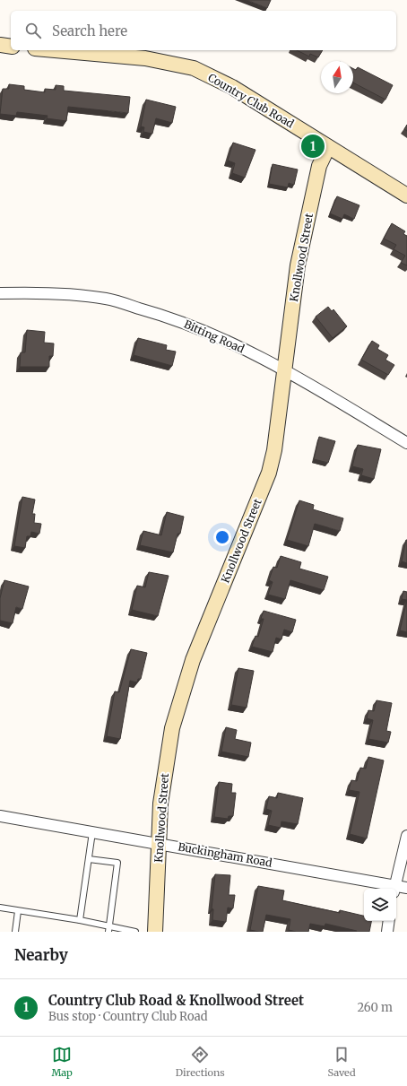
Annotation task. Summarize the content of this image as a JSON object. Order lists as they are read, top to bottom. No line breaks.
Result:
{"streets":{"main road":["Country Club Road","Knollwood Street"],"street":["Bitting Road","Buckingham Road"]},"crossings":[["Country Club Road","Knollwood Street"],["Knollwood Street","Bitting Road"],["Knollwood Street","Buckingham Road"]],"north":"top","page":{"search":"Search here","pins":"1","heading":"Nearby","list":[{"mark":"1","name":"Country Club Road & Knollwood Street","note":"Bus stop · Country Club Road","value":"260 m"}],"nav":["Map","Directions","Saved"]}}
